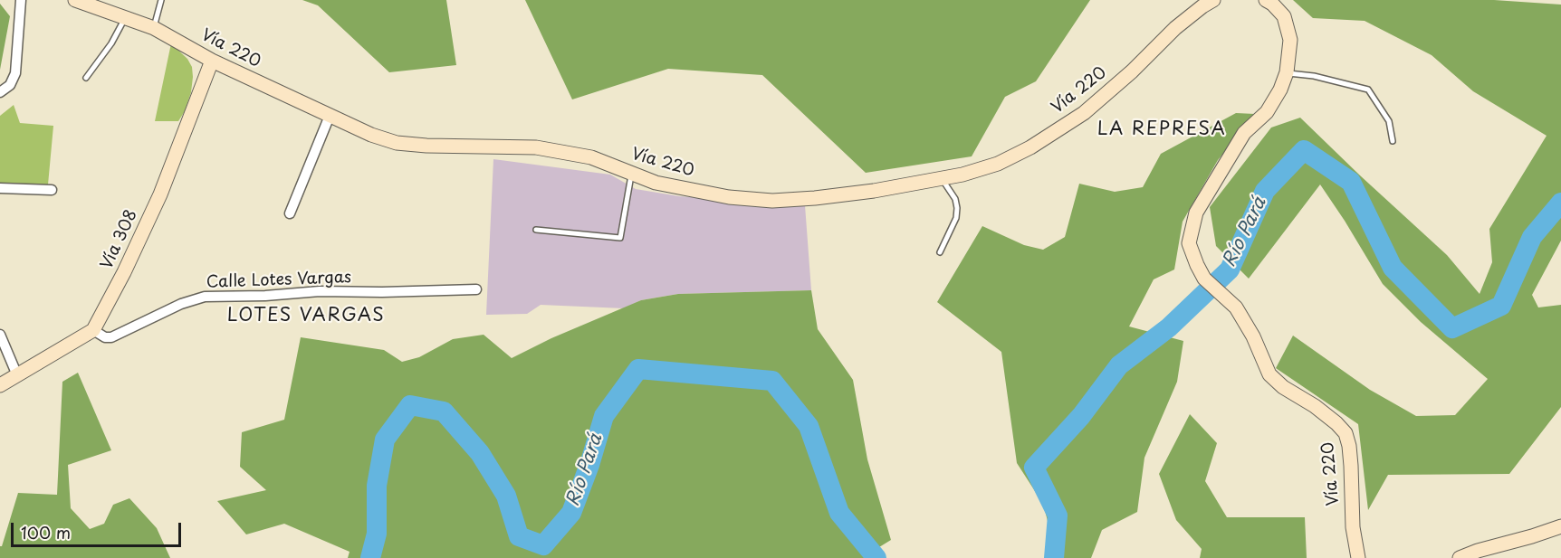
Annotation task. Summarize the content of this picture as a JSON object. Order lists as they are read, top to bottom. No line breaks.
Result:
{"streets":{"main road":["Vía 220","Vía 308"],"street":["Calle Lotes Vargas"]},"crossings":[["Vía 220","Vía 308"],["Vía 308","Calle Lotes Vargas"]],"districts":["LA REPRESA","LOTES VARGAS"],"water":["Río Pará"],"scale_bar":"100 m"}
